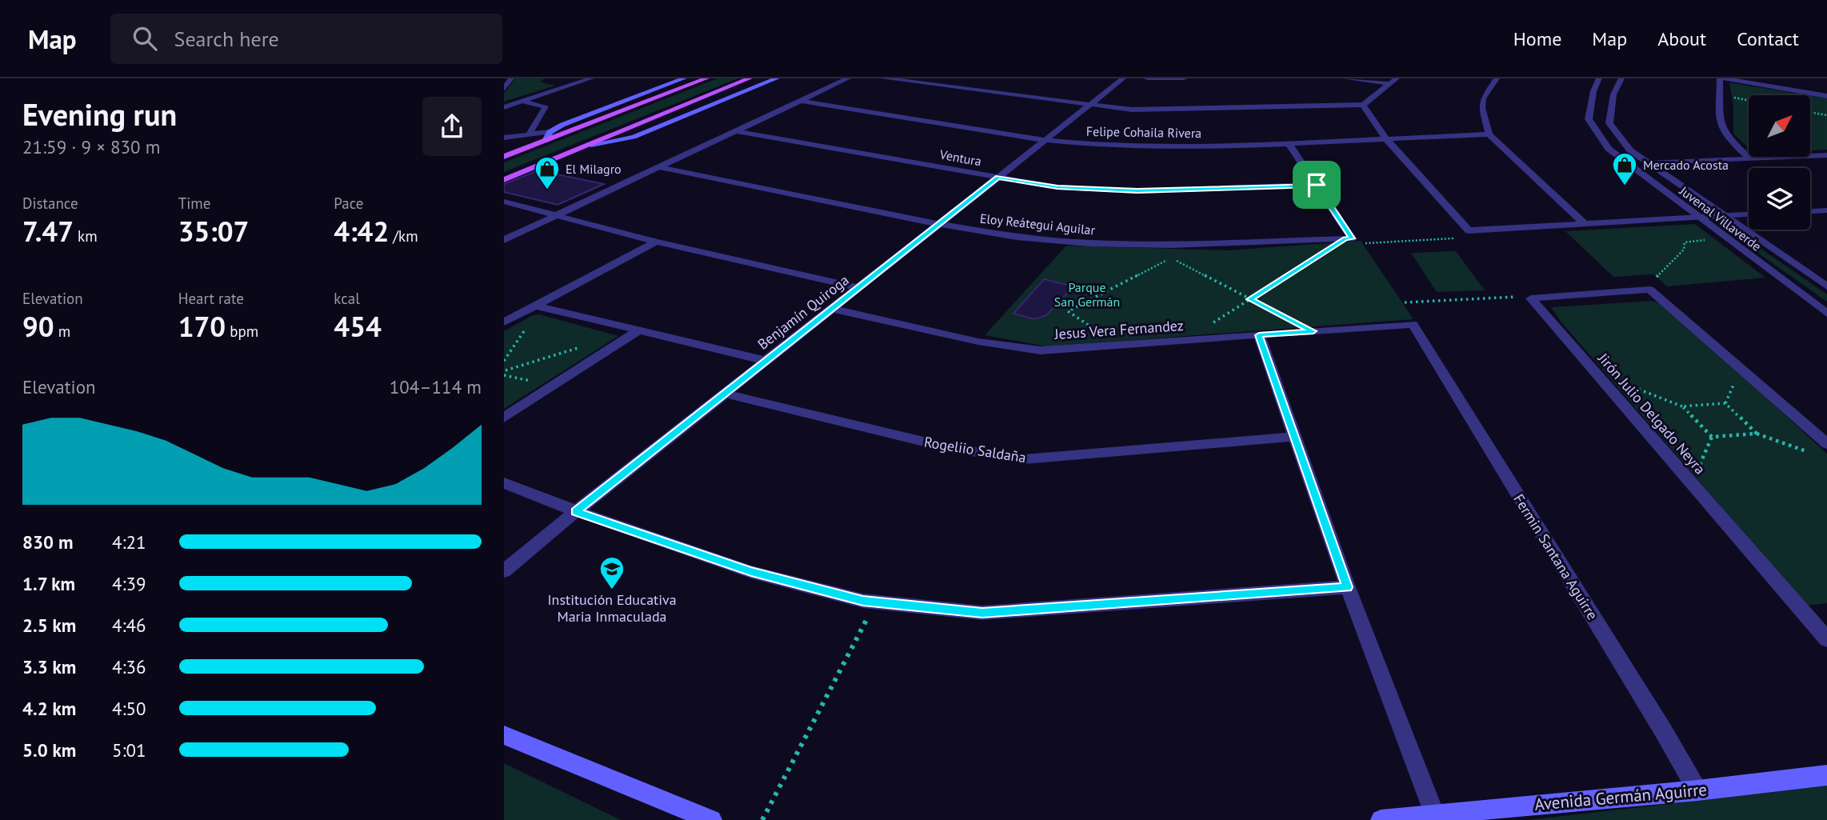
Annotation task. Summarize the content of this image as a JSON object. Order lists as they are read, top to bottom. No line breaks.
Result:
{"streets":{"main road":["Avenida Germán Aguirre"],"street":["Felipe Cohaila Rivera","Ventura","Juvenal Villaverde","Eloy Reátegui Aguilar","Benjamín Quiroga","Jesus Vera Fernandez","Jirón Julio Delgado Neyra","Rogeliio Saldaña","Fermin Santana Aguirre"]},"crossings":[["Felipe Cohaila Rivera","Benjamín Quiroga"],["Ventura","Benjamín Quiroga"],["Eloy Reátegui Aguilar","Benjamín Quiroga"],["Benjamín Quiroga","Jesus Vera Fernandez"],["Benjamín Quiroga","Rogeliio Saldaña"],["Jesus Vera Fernandez","Fermin Santana Aguirre"],["Fermin Santana Aguirre","Avenida Germán Aguirre"]],"parks":["Parque San Germán"],"places":{"shop":["Mercado Acosta","El Milagro"],"school or university":["Institución Educativa Maria Inmaculada"]},"north":"top right","page":{"header":"Map","search":"Search here","nav":["Home","Map","About","Contact"],"heading":["Evening run","21:59 · 9 × 830 m"],"stats":[["Distance","7.47 km"],["Time","35:07"],["Pace","4:42 /km"],["Elevation","90 m"],["Heart rate","170 bpm"],["kcal","454"]],"chart":["Elevation","104–114 m"],"list":[{"name":"830 m","note":"4:21"},{"name":"1.7 km","note":"4:39"},{"name":"2.5 km","note":"4:46"},{"name":"3.3 km","note":"4:36"},{"name":"4.2 km","note":"4:50"},{"name":"5.0 km","note":"5:01"}]}}
